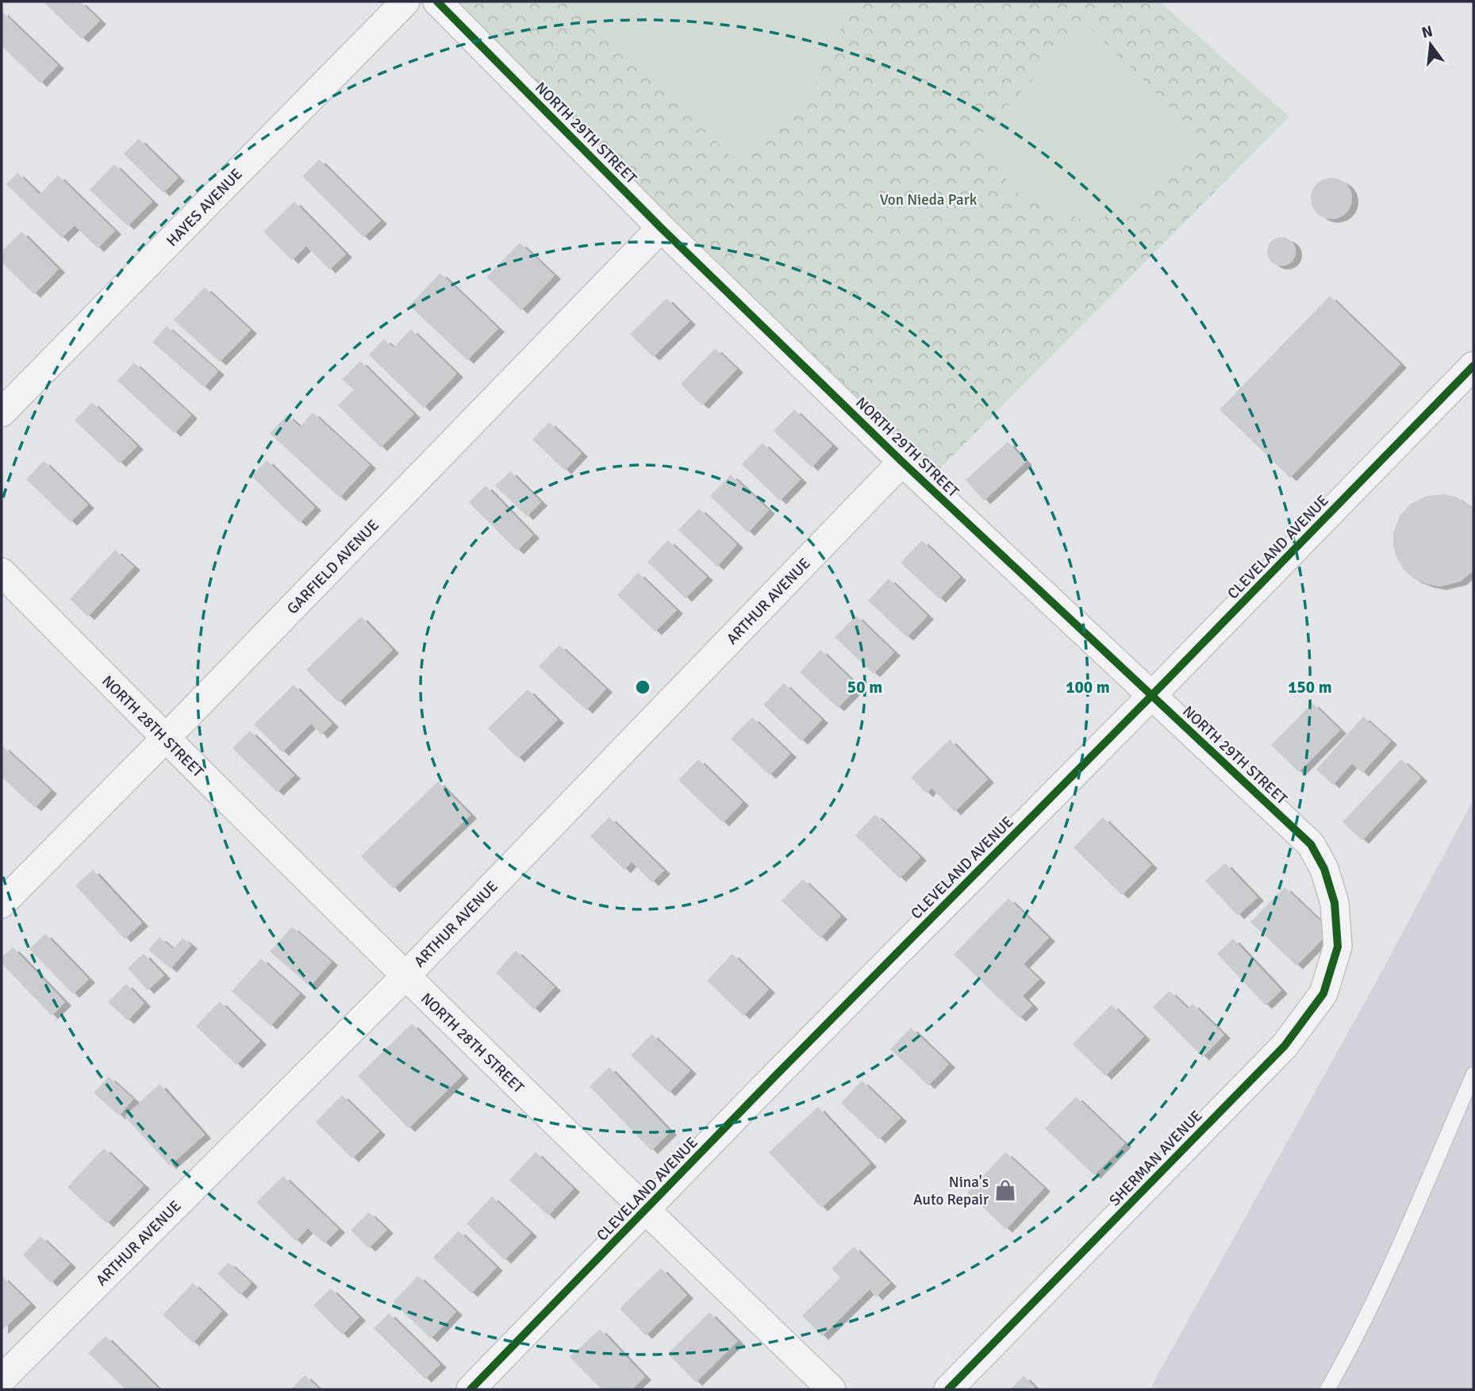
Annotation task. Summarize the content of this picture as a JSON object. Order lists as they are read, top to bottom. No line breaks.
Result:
{"streets":{"street":["NORTH 29TH STREET","HAYES AVENUE","CLEVELAND AVENUE","GARFIELD AVENUE","ARTHUR AVENUE","NORTH 28TH STREET","SHERMAN AVENUE"]},"crossings":[["NORTH 29TH STREET","CLEVELAND AVENUE"],["NORTH 29TH STREET","GARFIELD AVENUE"],["NORTH 29TH STREET","ARTHUR AVENUE"],["NORTH 29TH STREET","SHERMAN AVENUE"],["CLEVELAND AVENUE","NORTH 28TH STREET"],["GARFIELD AVENUE","NORTH 28TH STREET"],["ARTHUR AVENUE","NORTH 28TH STREET"]],"parks":["Von Nieda Park"],"places":{"shop":["Nina's Auto Repair"]},"north":"top","rings":["50 m","100 m","150 m"]}
